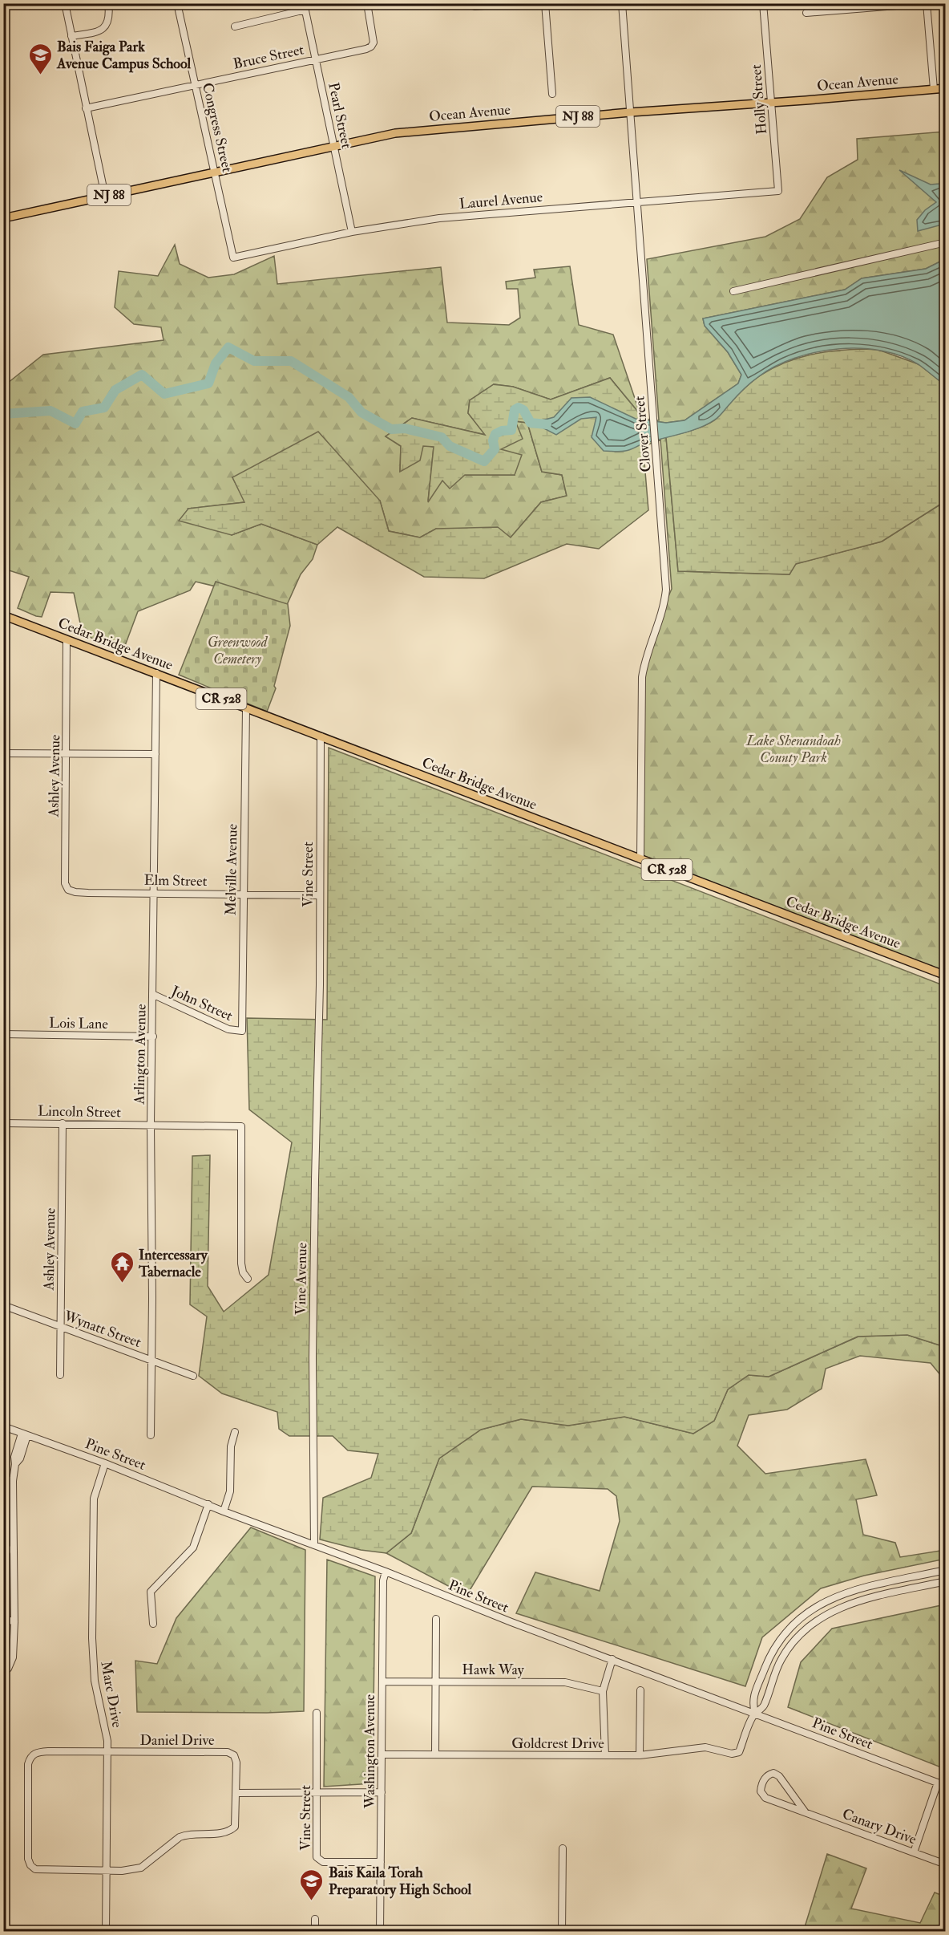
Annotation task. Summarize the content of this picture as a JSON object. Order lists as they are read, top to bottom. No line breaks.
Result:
{"streets":{"main road":["Ocean Avenue","NJ 88","Cedar Bridge Avenue","CR 528"],"street":["Bruce Street","Holly Street","Pearl Street","Congress Street","Laurel Avenue","Clover Street","Ashley Avenue","Melville Avenue","Vine Street","Elm Street","John Street","Lois Lane","Arlington Avenue","Lincoln Street","Vine Avenue","Wynatt Street","Pine Street","Hawk Way","Marc Drive","Daniel Drive","Goldcrest Drive","Washington Avenue","Canary Drive"]},"crossings":[["Bruce Street","Pearl Street"],["Bruce Street","Congress Street"],["Ocean Avenue","Holly Street"],["Ocean Avenue","Pearl Street"],["Ocean Avenue","Congress Street"],["Ocean Avenue","Clover Street"],["Holly Street","Laurel Avenue"],["Pearl Street","Laurel Avenue"],["Congress Street","Laurel Avenue"],["Laurel Avenue","Clover Street"],["Clover Street","Cedar Bridge Avenue"],["Cedar Bridge Avenue","Ashley Avenue"],["Cedar Bridge Avenue","Melville Avenue"],["Cedar Bridge Avenue","Vine Street"],["Cedar Bridge Avenue","Arlington Avenue"],["Ashley Avenue","Elm Street"],["Ashley Avenue","Lincoln Street"],["Ashley Avenue","Wynatt Street"],["Melville Avenue","Elm Street"],["Melville Avenue","John Street"],["Vine Street","Elm Street"],["Vine Street","Vine Avenue"],["Vine Street","Washington Avenue"],["Elm Street","Arlington Avenue"],["John Street","Arlington Avenue"],["Lois Lane","Arlington Avenue"],["Arlington Avenue","Lincoln Street"],["Arlington Avenue","Wynatt Street"],["Vine Avenue","Pine Street"],["Pine Street","Marc Drive"],["Pine Street","Goldcrest Drive"],["Pine Street","Washington Avenue"],["Hawk Way","Washington Avenue"],["Marc Drive","Daniel Drive"],["Goldcrest Drive","Washington Avenue"]],"parks":["Greenwood Cemetery","Lake Shenandoah County Park"],"places":{"school or university":["Bais Faiga Park Avenue Campus School","Bais Kaila Torah Preparatory High School"],"temple":["Intercessary Tabernacle"]}}
